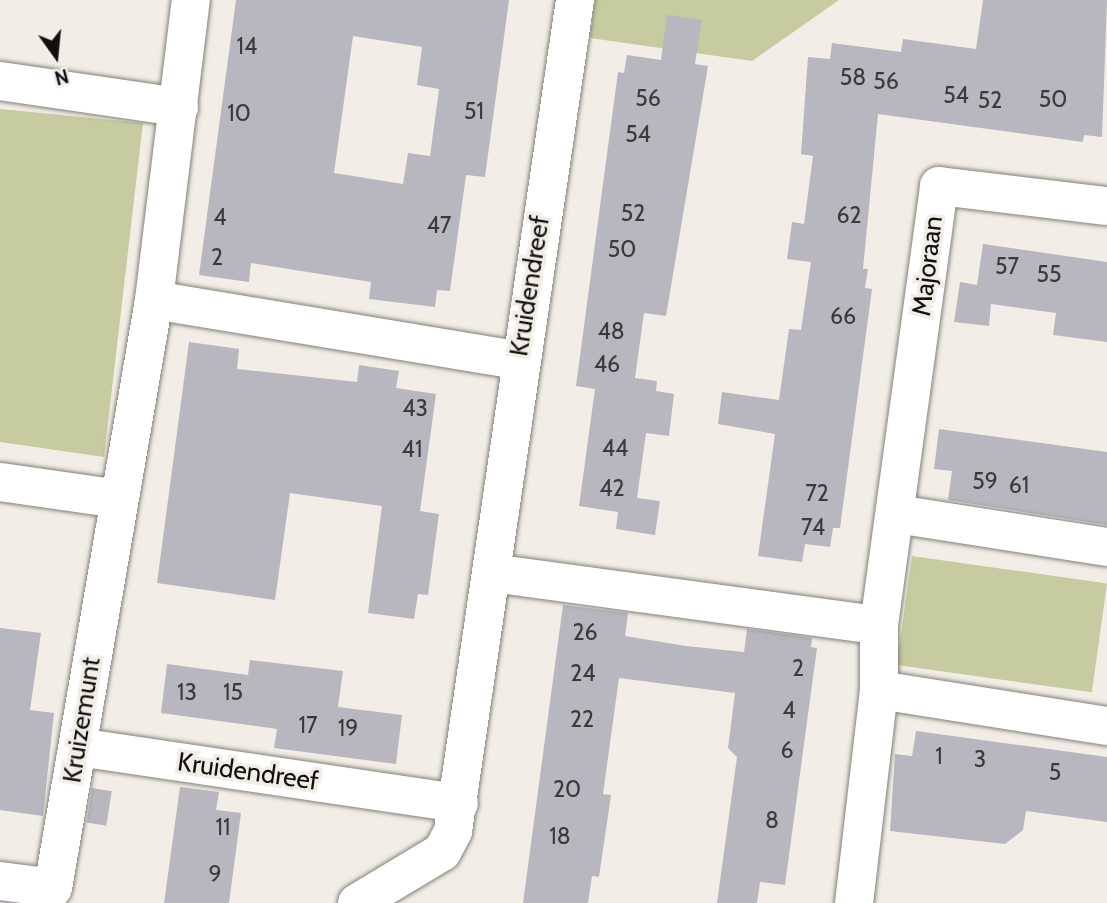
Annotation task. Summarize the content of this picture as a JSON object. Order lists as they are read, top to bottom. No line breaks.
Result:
{"streets":{"street":["Majoraan","Kruidendreef","Kruizemunt"]},"crossings":[["Kruidendreef","Kruizemunt"]],"house_numbers":["14","58","56","54","56","50","52","51","10","54","52","62","4","47","50","2","57","55","66","48","46","43","44","41","59","61","42","72","74","26","2","24","13","15","4","22","17","19","6","1","3","5","20","8","11","18","9"],"north":"bottom"}
